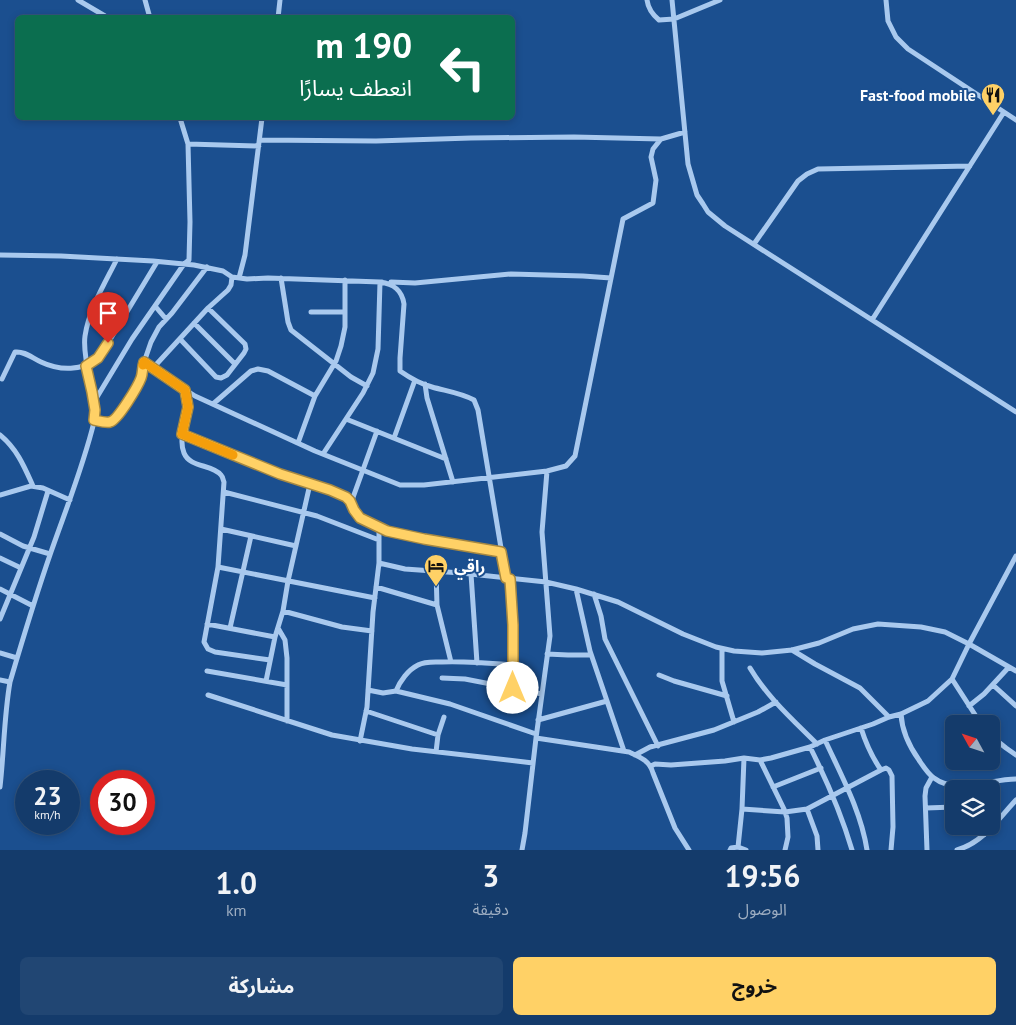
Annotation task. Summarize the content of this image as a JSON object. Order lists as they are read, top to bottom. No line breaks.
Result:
{"places":{"restaurant":["Fast-food mobile"],"hotel":["راقي"]},"north":"top left","page":{"turn":["190 m","انعطف يسارًا"],"speed":"23 km/h","limit":"30","eta":["19:56","الوصول","3","دقيقة","1.0","km"],"buttons":["خروج","مشاركة"]}}
